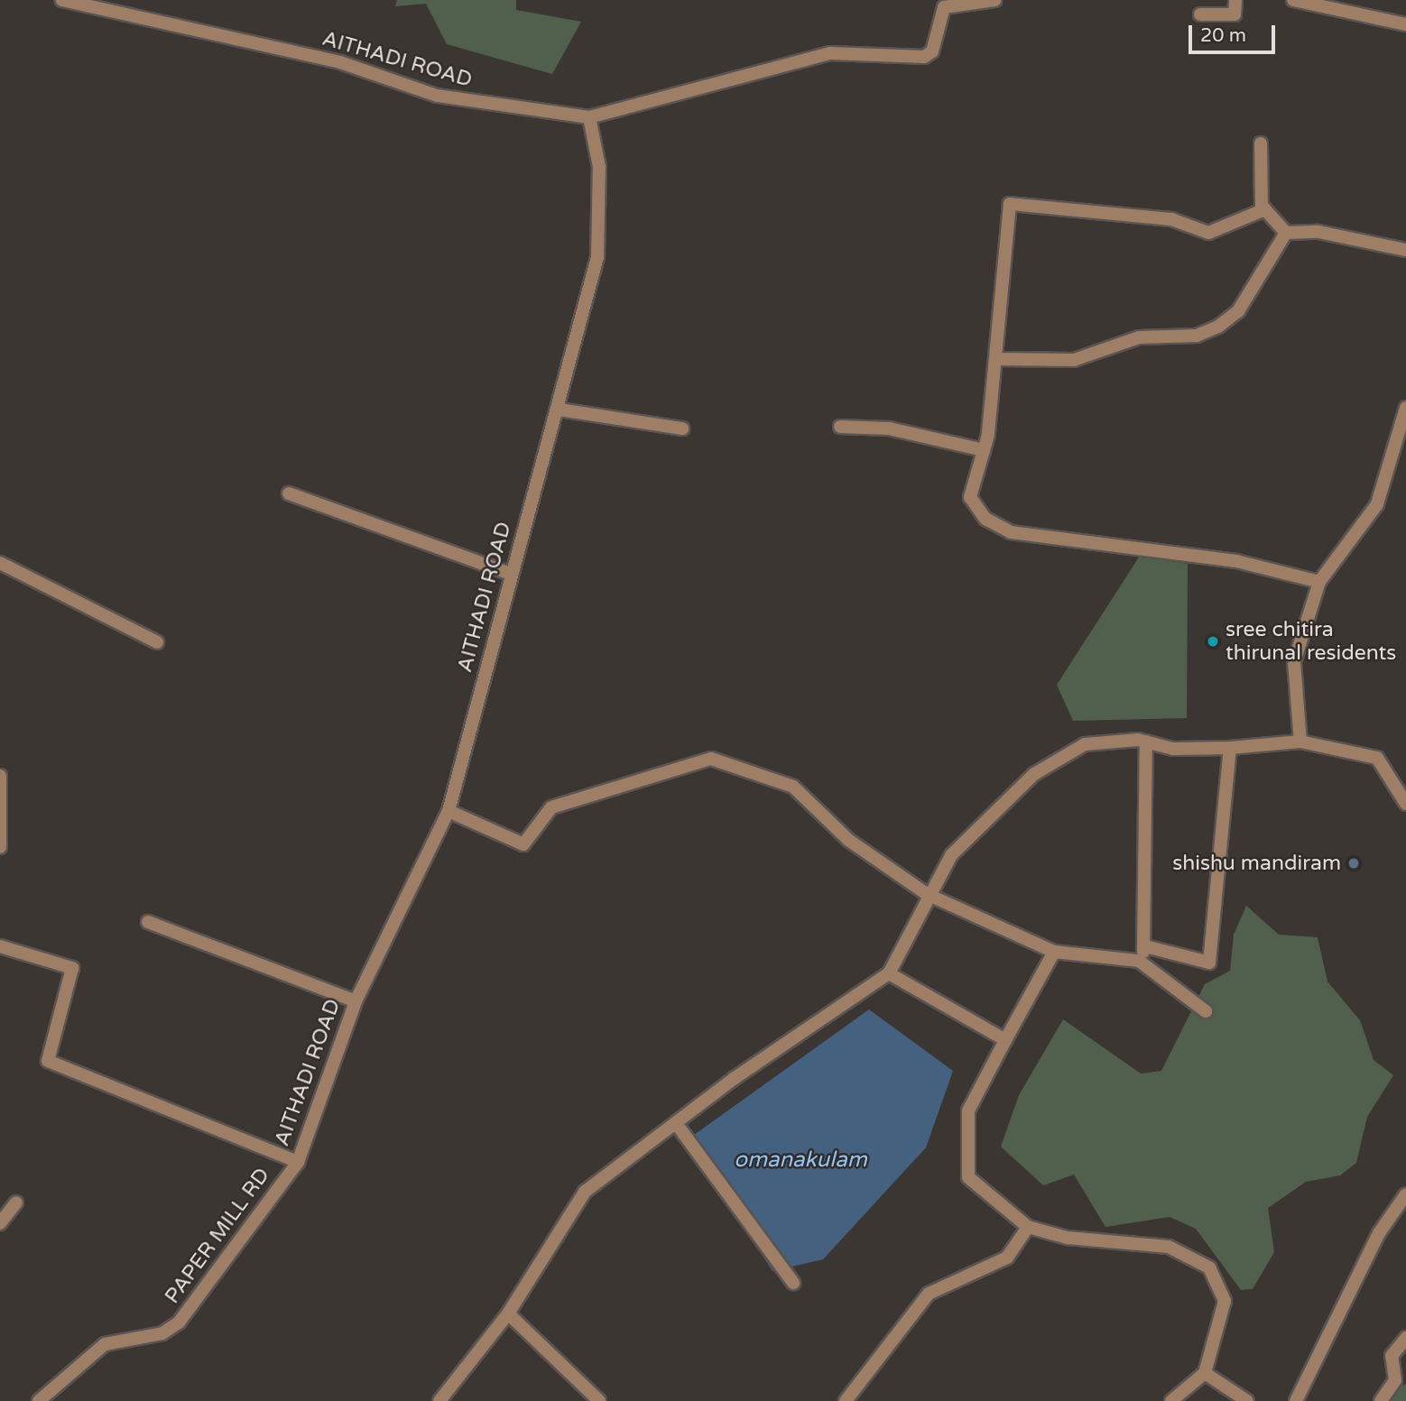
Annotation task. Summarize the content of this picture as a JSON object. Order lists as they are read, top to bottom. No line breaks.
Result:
{"streets":{"street":["AITHADI ROAD","PAPER MILL RD"]},"crossings":[["AITHADI ROAD","PAPER MILL RD"]],"water":["omanakulam"],"places":["sree chitira thirunal residents","shishu mandiram"],"scale_bar":"20 m"}
